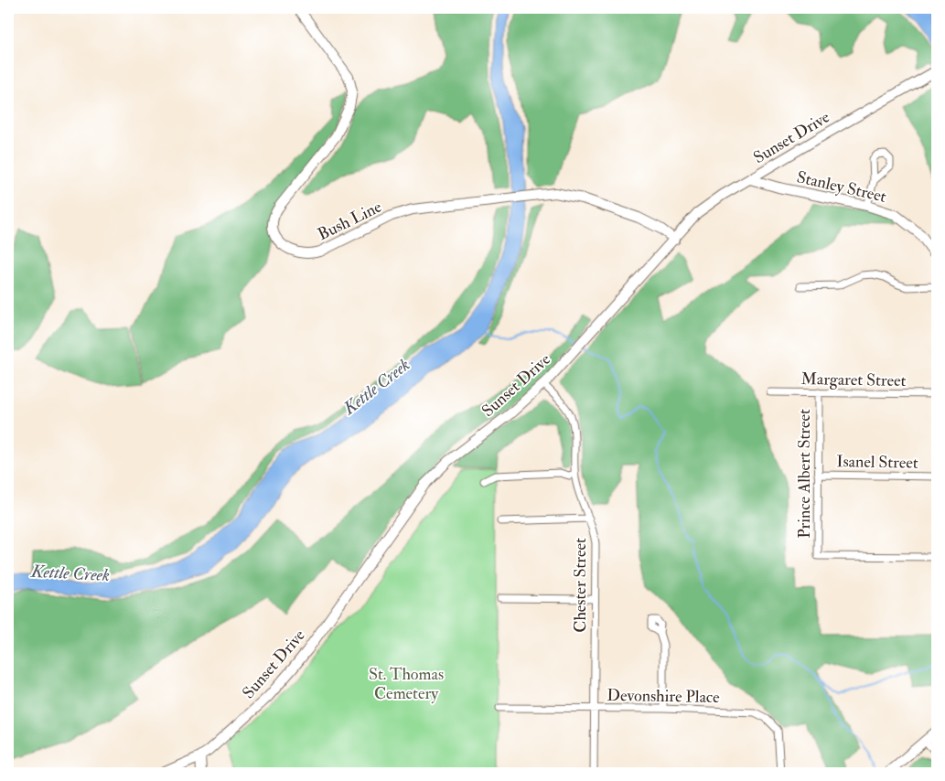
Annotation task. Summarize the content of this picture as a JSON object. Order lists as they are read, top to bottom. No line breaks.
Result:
{"streets":{"main road":["Sunset Drive","Stanley Street","Bush Line"],"street":["Margaret Street","Isanel Street","Prince Albert Street","Chester Street","Devonshire Place"]},"crossings":[["Sunset Drive","Stanley Street"],["Sunset Drive","Bush Line"],["Sunset Drive","Chester Street"],["Margaret Street","Prince Albert Street"],["Isanel Street","Prince Albert Street"],["Chester Street","Devonshire Place"]],"water":["Kettle Creek"],"parks":["St. Thomas Cemetery"]}
